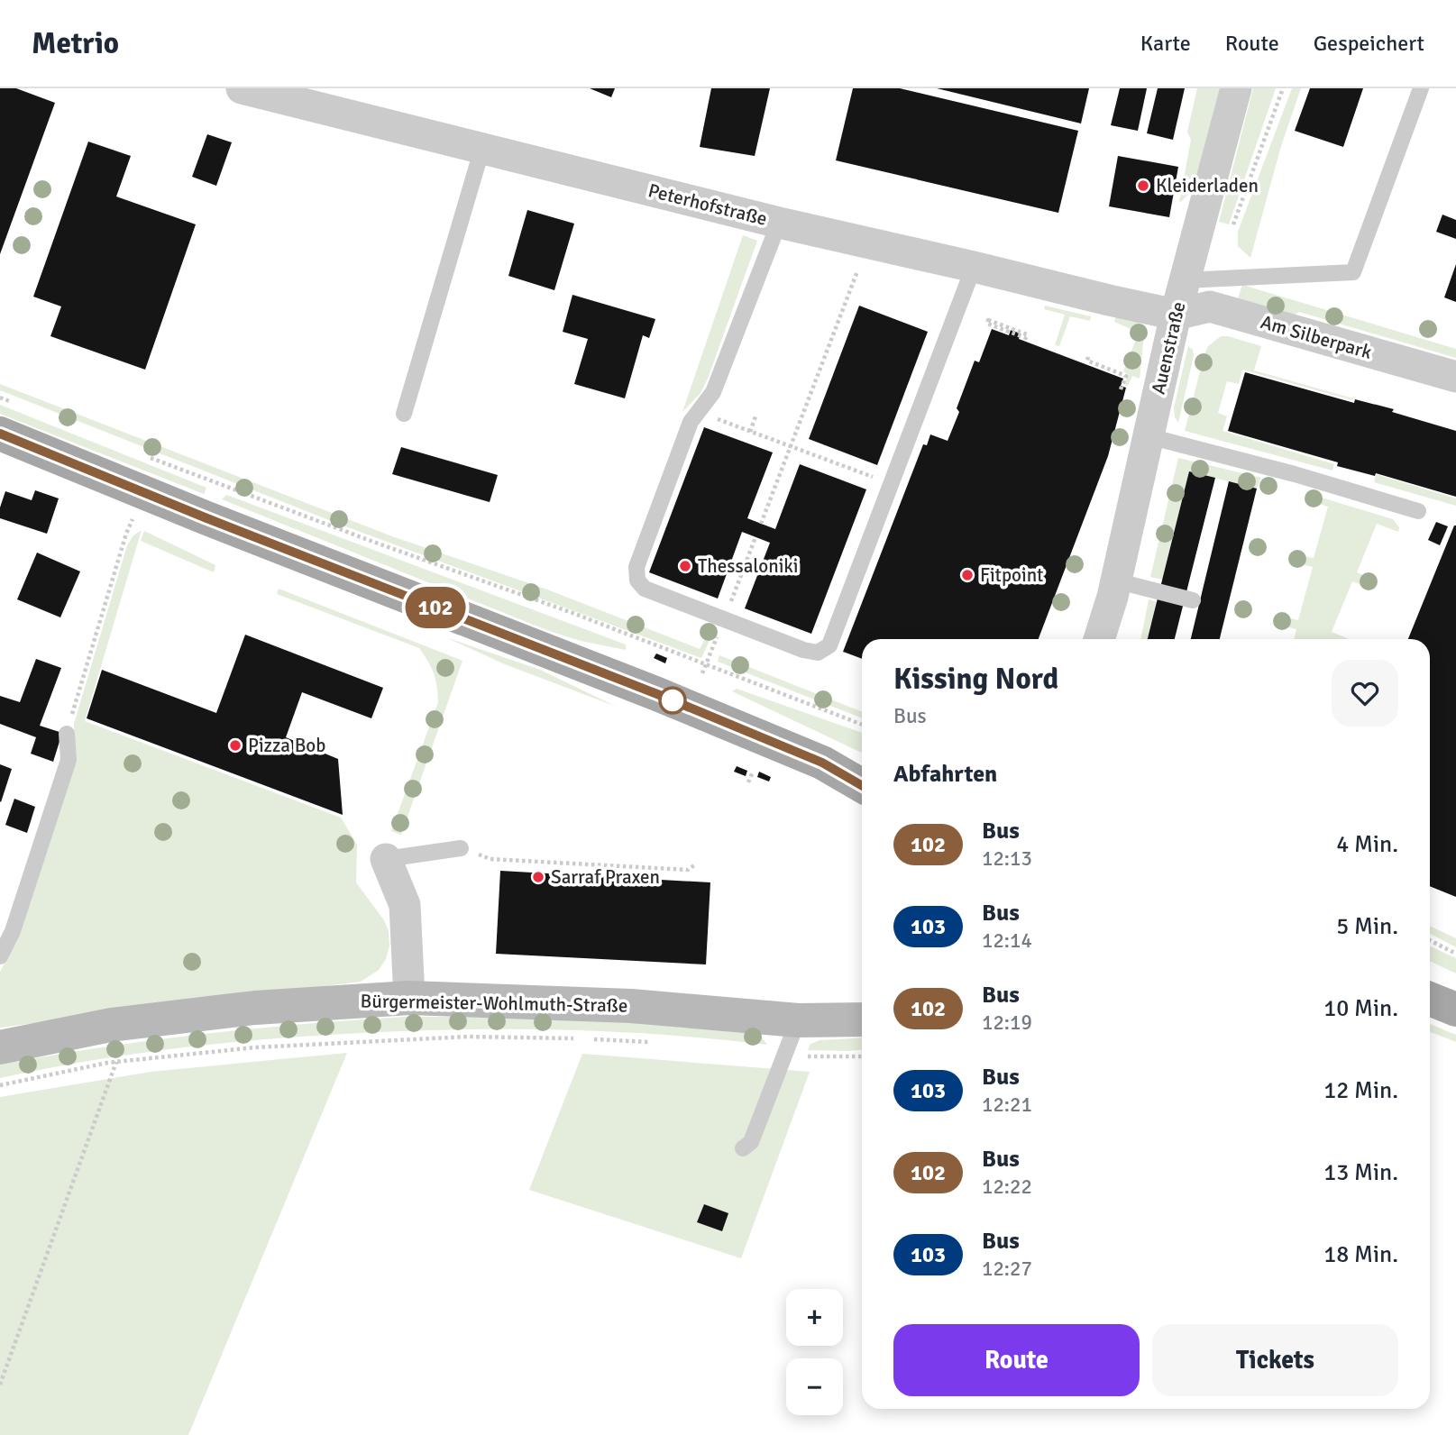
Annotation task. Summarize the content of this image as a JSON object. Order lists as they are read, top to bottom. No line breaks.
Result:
{"streets":{"street":["Peterhofstraße","Am Silberpark","Auenstraße","Bürgermeister-Wohlmuth-Straße"]},"crossings":[["Peterhofstraße","Am Silberpark"],["Peterhofstraße","Auenstraße"],["Am Silberpark","Auenstraße"]],"places":["Kleiderladen","Thessaloniki","Fitpoint","Pizza Bob","Sarraf Praxen"],"lines":["bus line 102"],"page":{"header":"Metrio","nav":["Karte","Route","Gespeichert"],"on_map":"102","heading":[["Kissing Nord","Bus"],"Abfahrten"],"list":[{"mark":"102","name":"Bus","note":"12:13","value":"4 Min."},{"mark":"103","name":"Bus","note":"12:14","value":"5 Min."},{"mark":"102","name":"Bus","note":"12:19","value":"10 Min."},{"mark":"103","name":"Bus","note":"12:21","value":"12 Min."},{"mark":"102","name":"Bus","note":"12:22","value":"13 Min."},{"mark":"103","name":"Bus","note":"12:27","value":"18 Min."}],"map_buttons":["+","−"],"buttons":["Route","Tickets"]}}
